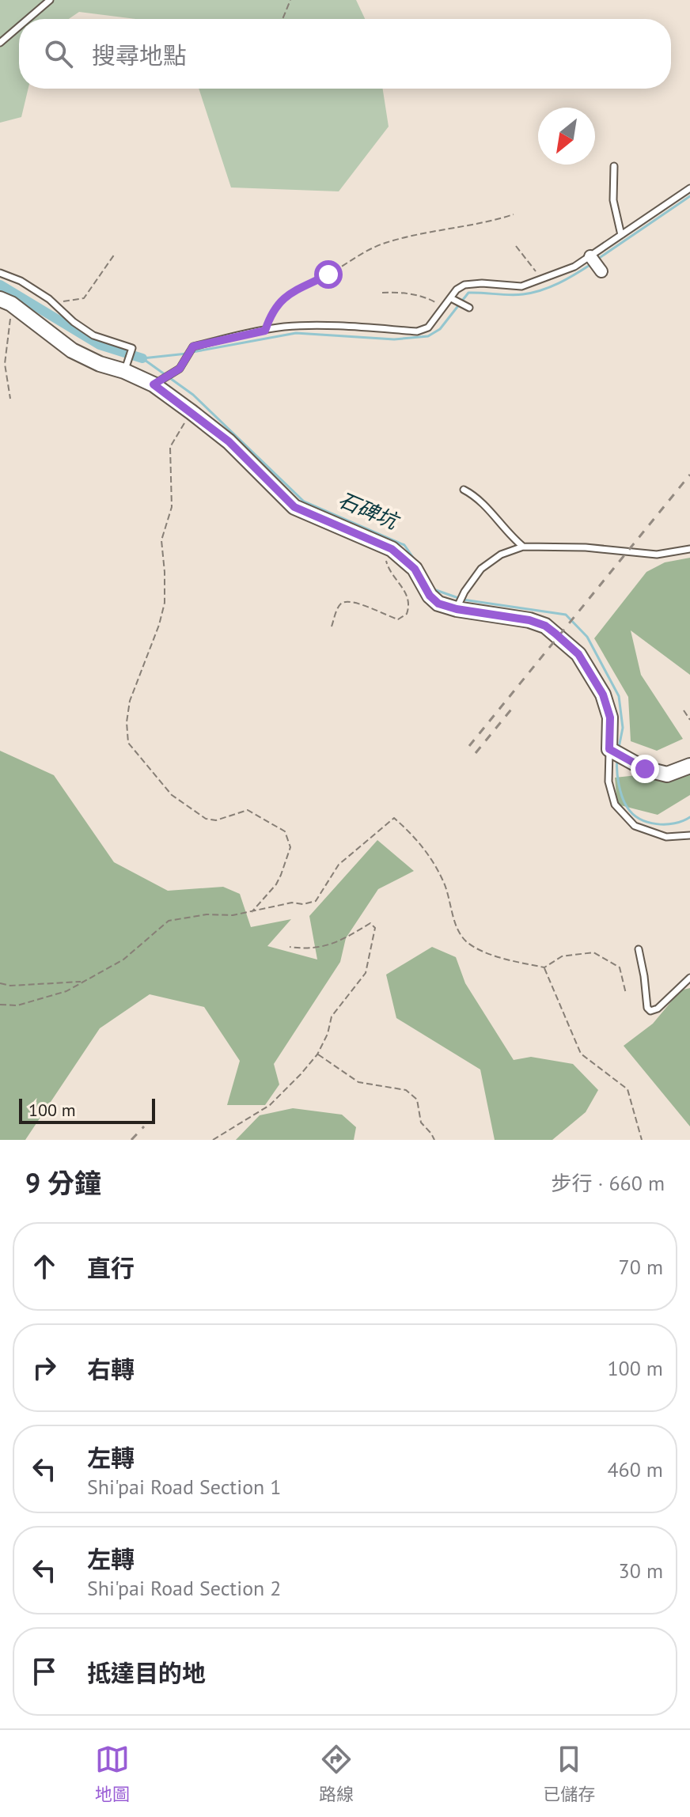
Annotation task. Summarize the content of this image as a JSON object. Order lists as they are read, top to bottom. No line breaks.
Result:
{"water":["石碑坑"],"scale_bar":"100 m","north":"bottom left","page":{"search":"搜尋地點","scale":"100 m","heading":["9 分鐘","步行 · 660 m"],"list":[["直行","70 m"],["右轉","100 m"],["左轉","Shi'pai Road Section 1","460 m"],["左轉","Shi'pai Road Section 2","30 m"],"抵達目的地"],"nav":["地圖","路線","已儲存"]}}
